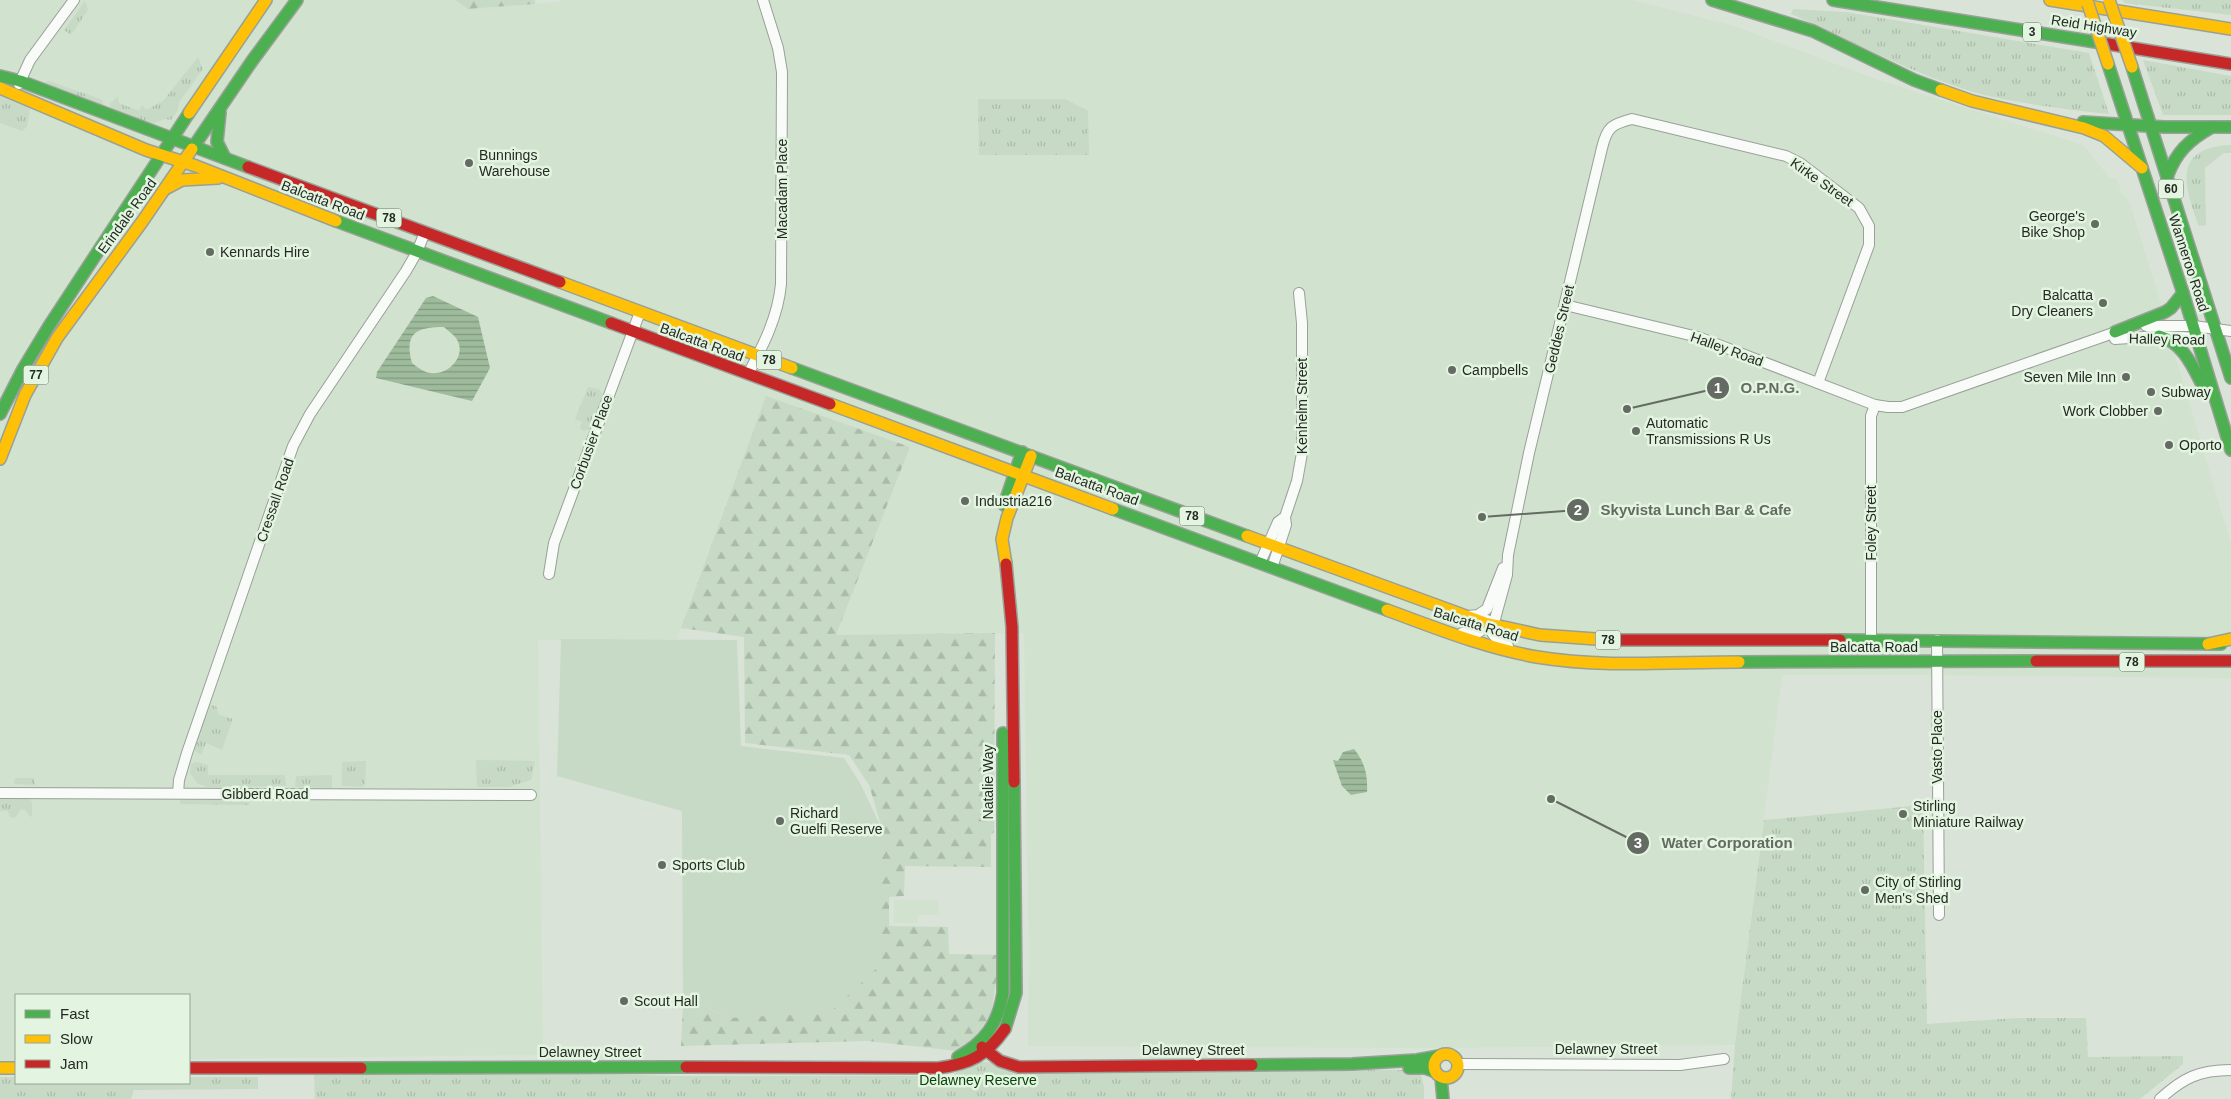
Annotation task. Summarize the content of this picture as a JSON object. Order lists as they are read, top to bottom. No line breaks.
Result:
{"streets":{"main road":["Reid Highway","3","60","Balcatta Road","Erindale Road","78","Wanneroo Road","77","Natalie Way","Delawney Street"],"street":["Kirke Street","Macadam Place","Geddes Street","Halley Road","Kenhelm Street","Corbusier Place","Cressall Road","Foley Street","Vasto Place","Gibberd Road"]},"crossings":[["Kirke Street","Geddes Street"],["Kirke Street","Halley Road"],["Macadam Place","Balcatta Road"],["Balcatta Road","Erindale Road"],["Balcatta Road","Geddes Street"],["Balcatta Road","Kenhelm Street"],["Balcatta Road","Corbusier Place"],["Balcatta Road","Cressall Road"],["Balcatta Road","Foley Street"],["Balcatta Road","Vasto Place"],["Balcatta Road","Natalie Way"],["Wanneroo Road","Halley Road"],["Geddes Street","Halley Road"],["Halley Road","Foley Street"],["Cressall Road","Gibberd Road"],["Natalie Way","Delawney Street"]],"parks":["Delawney Reserve"],"places":["Bunnings Warehouse","George's Bike Shop","Kennards Hire","Balcatta Dry Cleaners","Campbells","Seven Mile Inn","Subway","O.P.N.G.","Work Clobber","Automatic Transmissions R Us","Oporto","Industria216","Skyvista Lunch Bar & Cafe","Water Corporation","Stirling Miniature Railway","Richard Guelfi Reserve","Sports Club","City of Stirling Men's Shed","Scout Hall"],"legend":["Fast","Slow","Jam"]}
